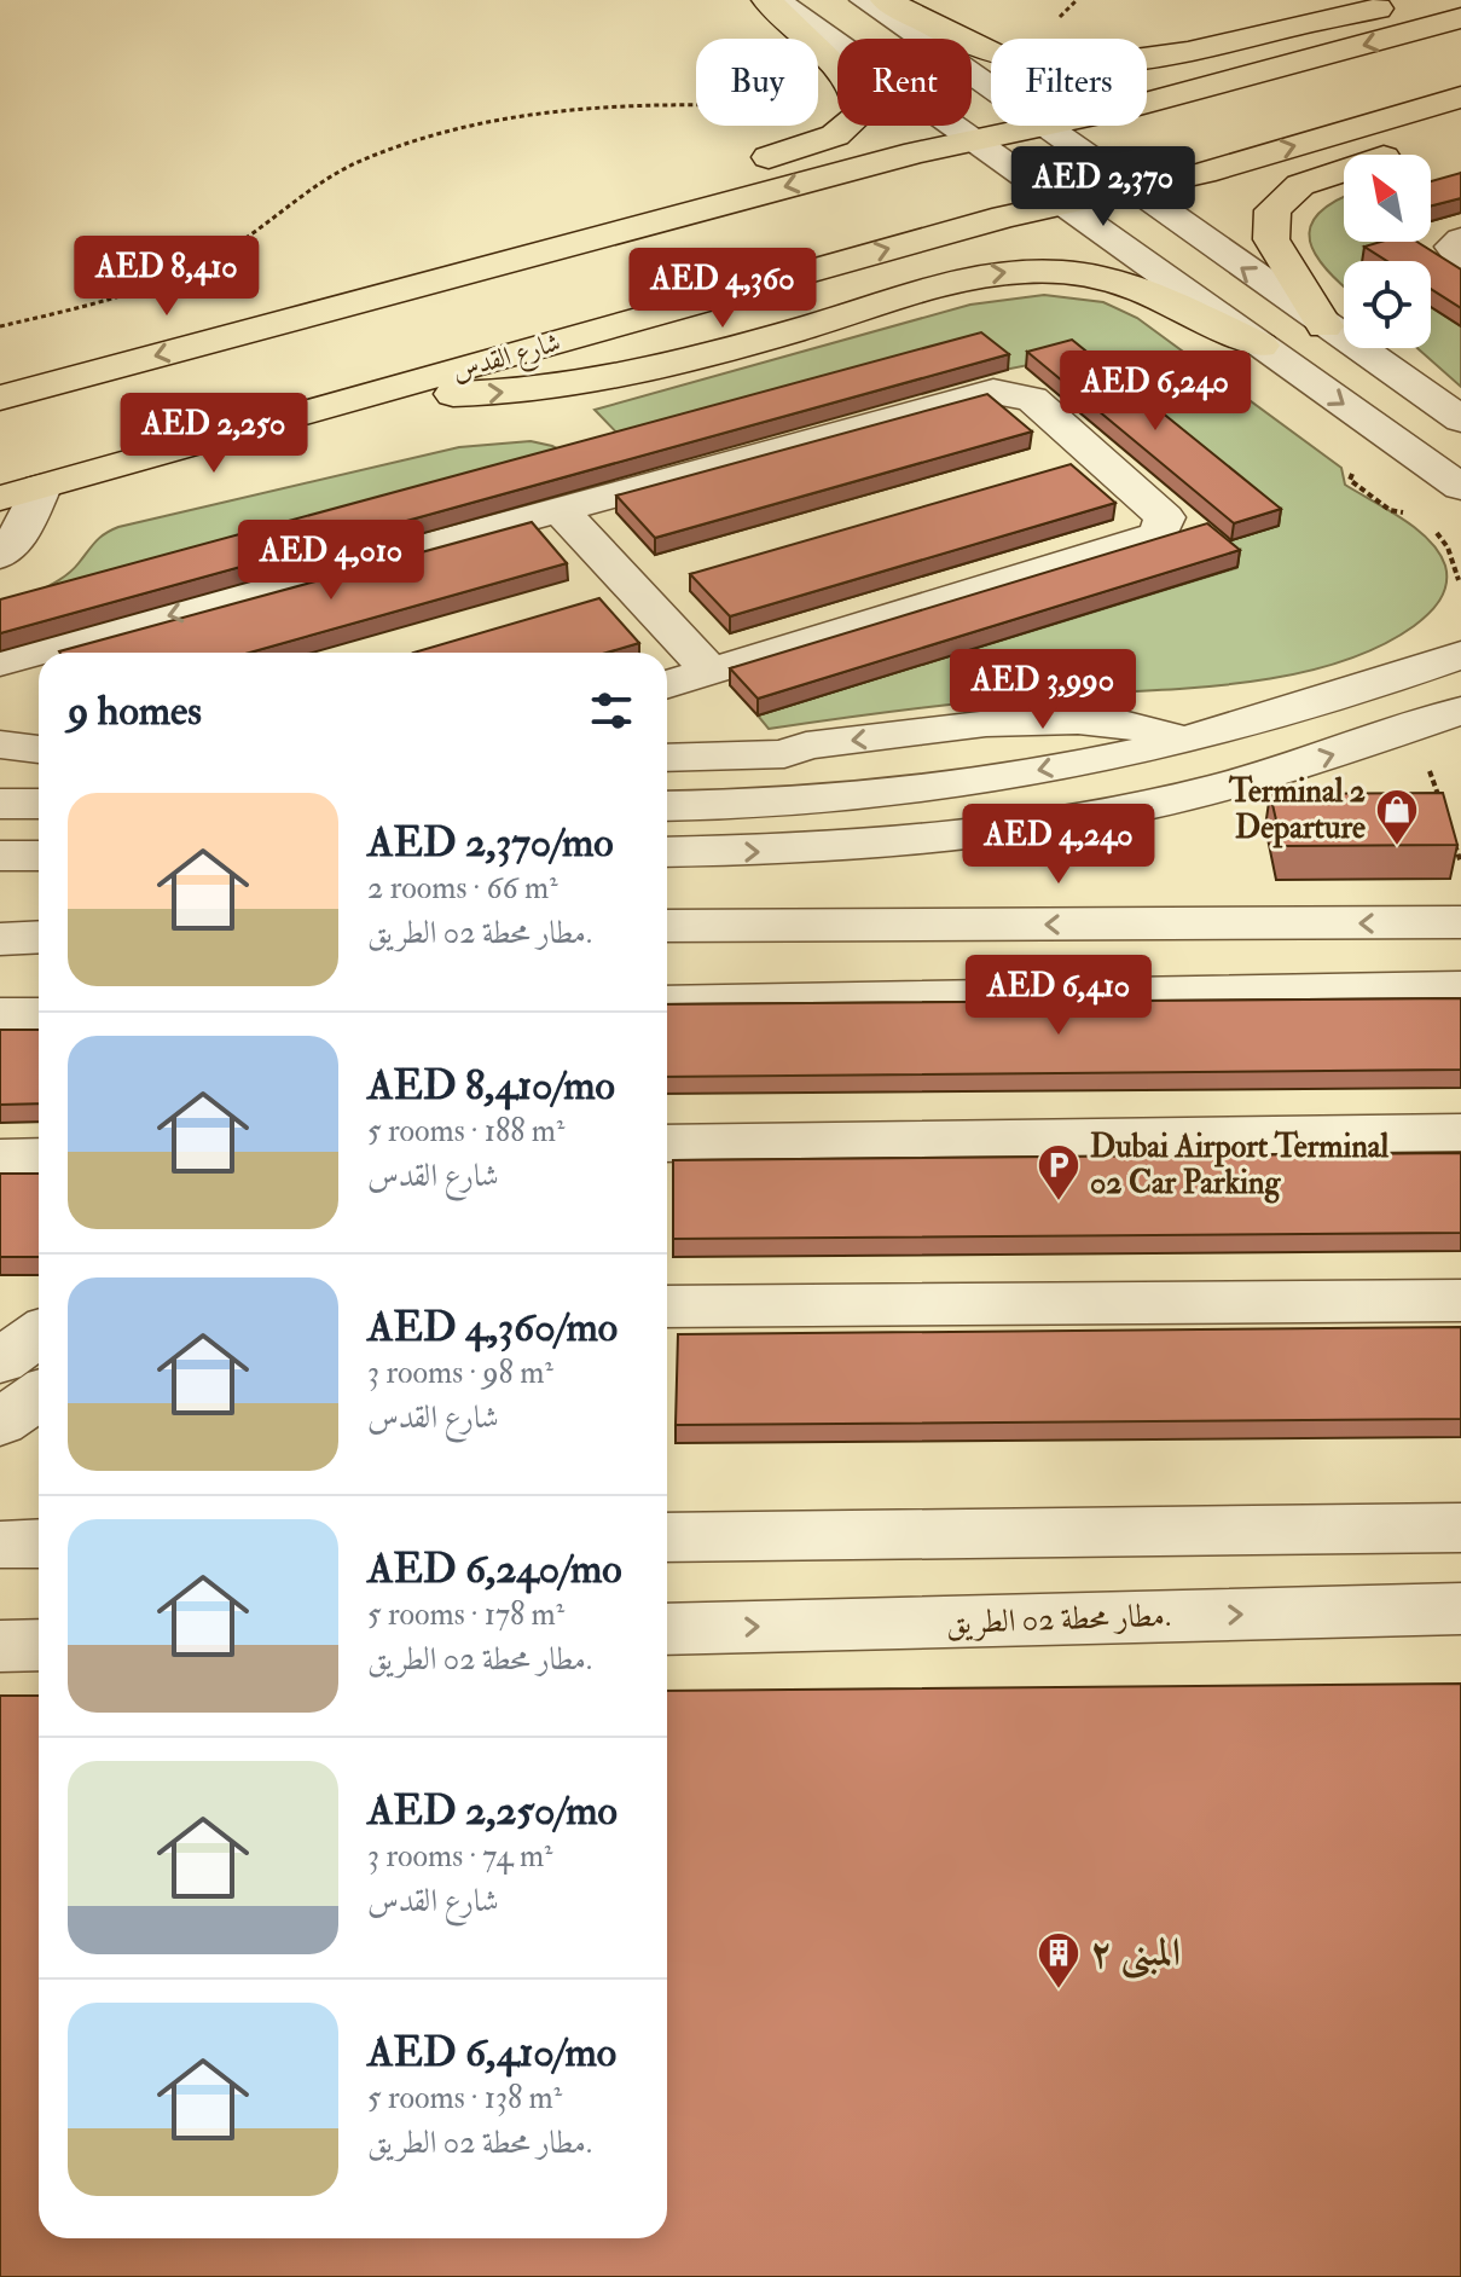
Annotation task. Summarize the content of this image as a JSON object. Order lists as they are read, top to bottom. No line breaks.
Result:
{"streets":{"main road":["شارع القدس"],"street":["مطار محطة 02 الطريق."]},"places":{"shop":["Terminal 2 Departure"],"parking":["Dubai Airport Terminal 02 Car Parking"],"building":["المبنى ٢"]},"north":"top left","page":{"chip":["Buy","Rent","Filters"],"price":["AED 2,370","AED 8,410","AED 4,360","AED 6,240","AED 2,250","AED 4,010","AED 3,990","AED 4,240","AED 6,410"],"heading":"9 homes","list":[{"name":"AED 2,370/mo","note":"2 rooms · 66 m² · مطار محطة 02 الطريق."},{"name":"AED 8,410/mo","note":"5 rooms · 188 m² · شارع القدس"},{"name":"AED 4,360/mo","note":"3 rooms · 98 m² · شارع القدس"},{"name":"AED 6,240/mo","note":"5 rooms · 178 m² · مطار محطة 02 الطريق."},{"name":"AED 2,250/mo","note":"3 rooms · 74 m² · شارع القدس"},{"name":"AED 6,410/mo","note":"5 rooms · 138 m² · مطار محطة 02 الطريق."}]}}
